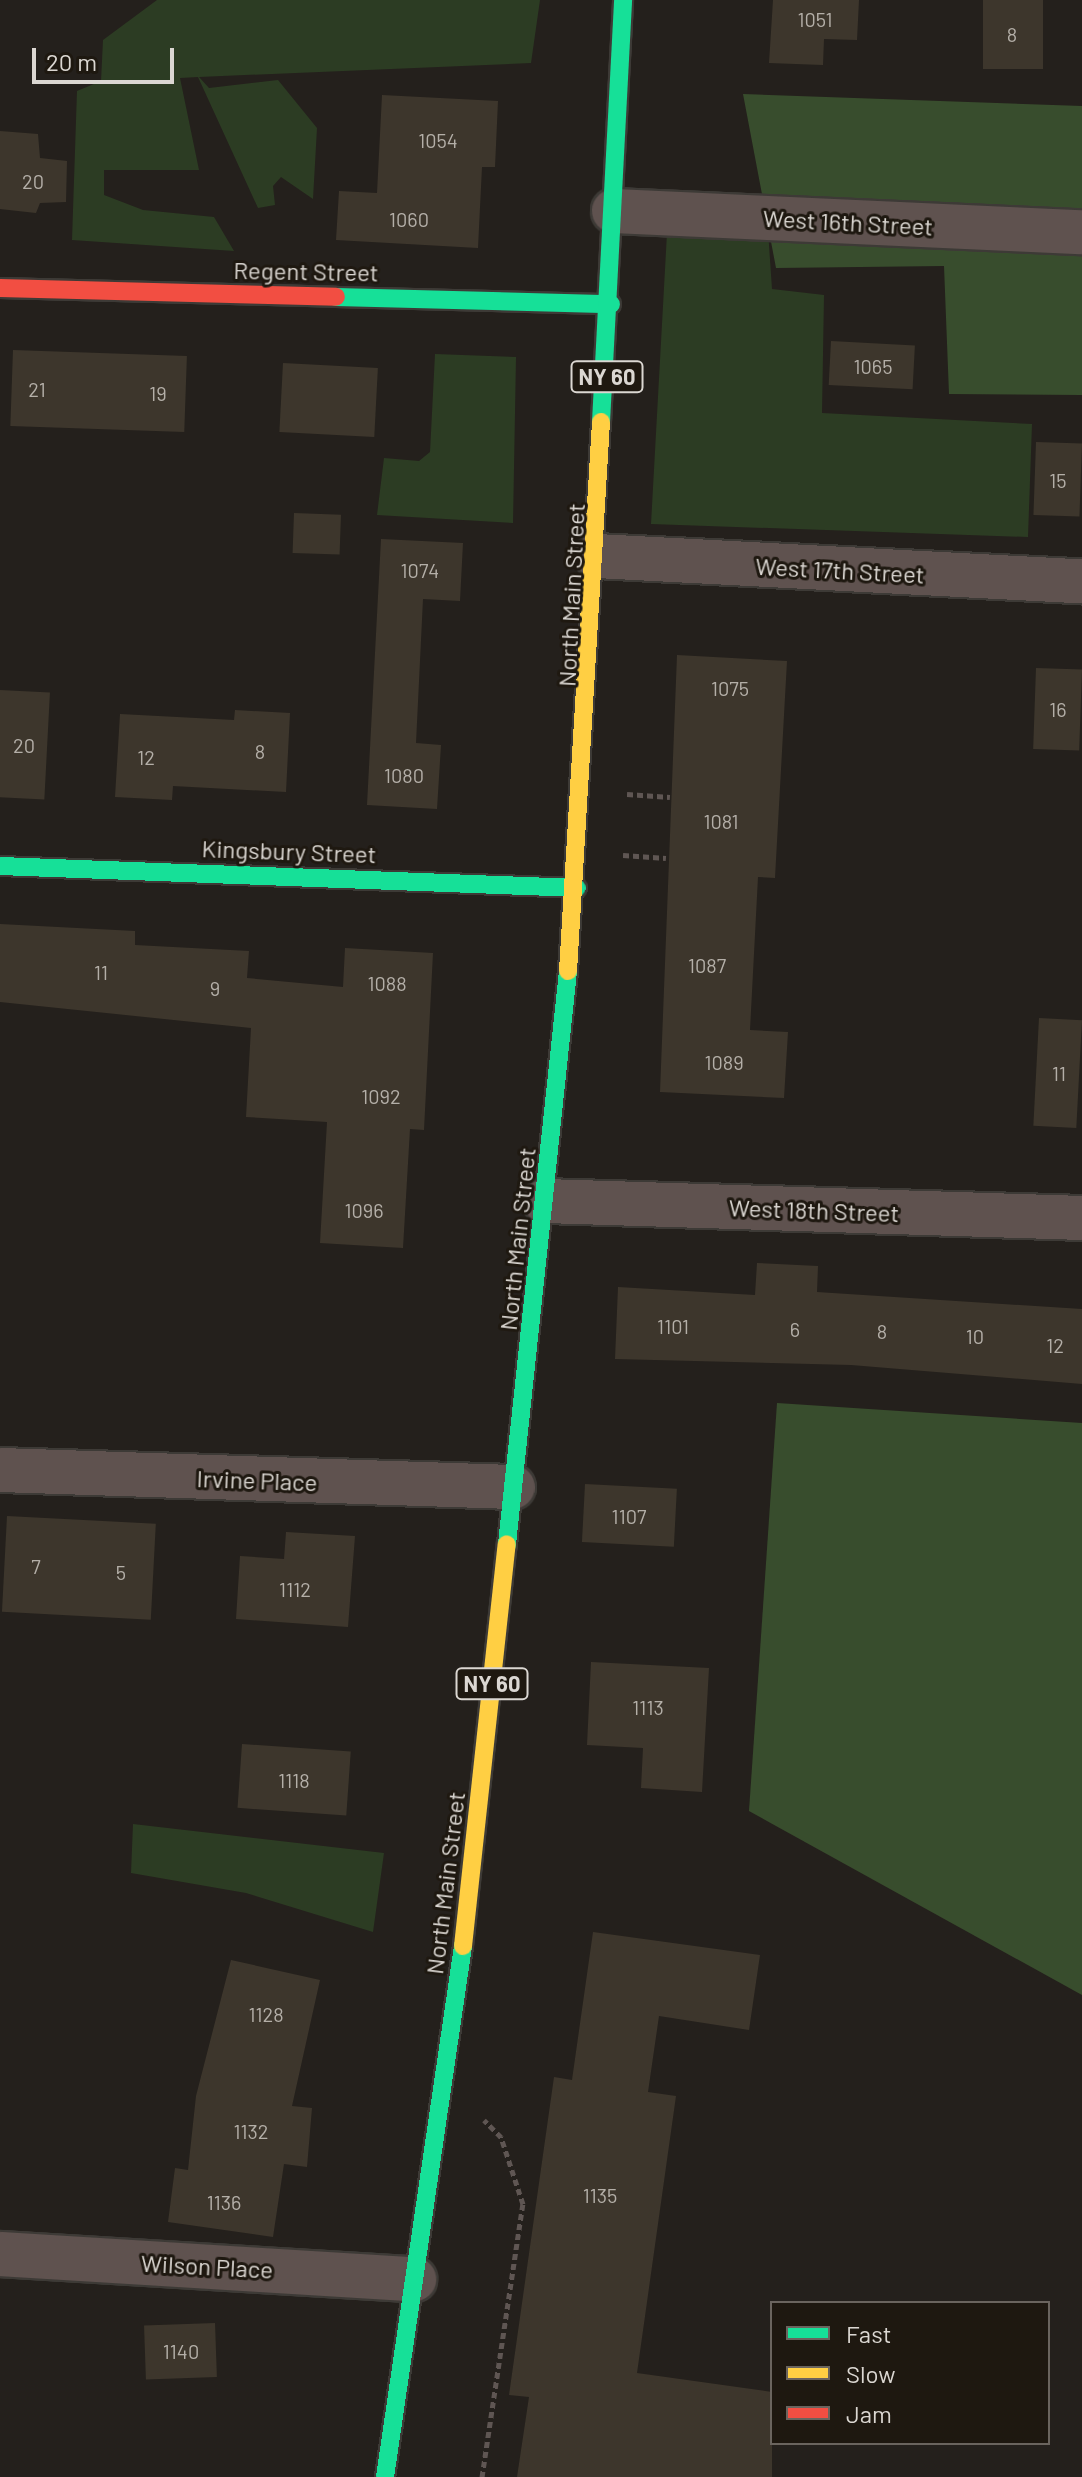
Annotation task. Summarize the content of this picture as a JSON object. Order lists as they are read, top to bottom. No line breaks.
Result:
{"streets":{"main road":["Regent Street","NY 60","North Main Street","Kingsbury Street"],"street":["West 16th Street","West 17th Street","West 18th Street","Irvine Place","Wilson Place"]},"crossings":[["West 16th Street","North Main Street"],["Regent Street","North Main Street"],["West 17th Street","North Main Street"],["North Main Street","Kingsbury Street"],["North Main Street","West 18th Street"],["North Main Street","Irvine Place"],["North Main Street","Wilson Place"]],"house_numbers":["1051","8","1054","20","1060","1065","21","19","15","1074","1075","16","20","8","12","1080","1081","1087","11","1088","9","1089","11","1092","1096","1101","6","8","10","12","1107","7","5","1112","1113","1118","1128","1132","1135","1136","1140"],"legend":["Fast","Slow","Jam"],"scale_bar":"20 m"}
